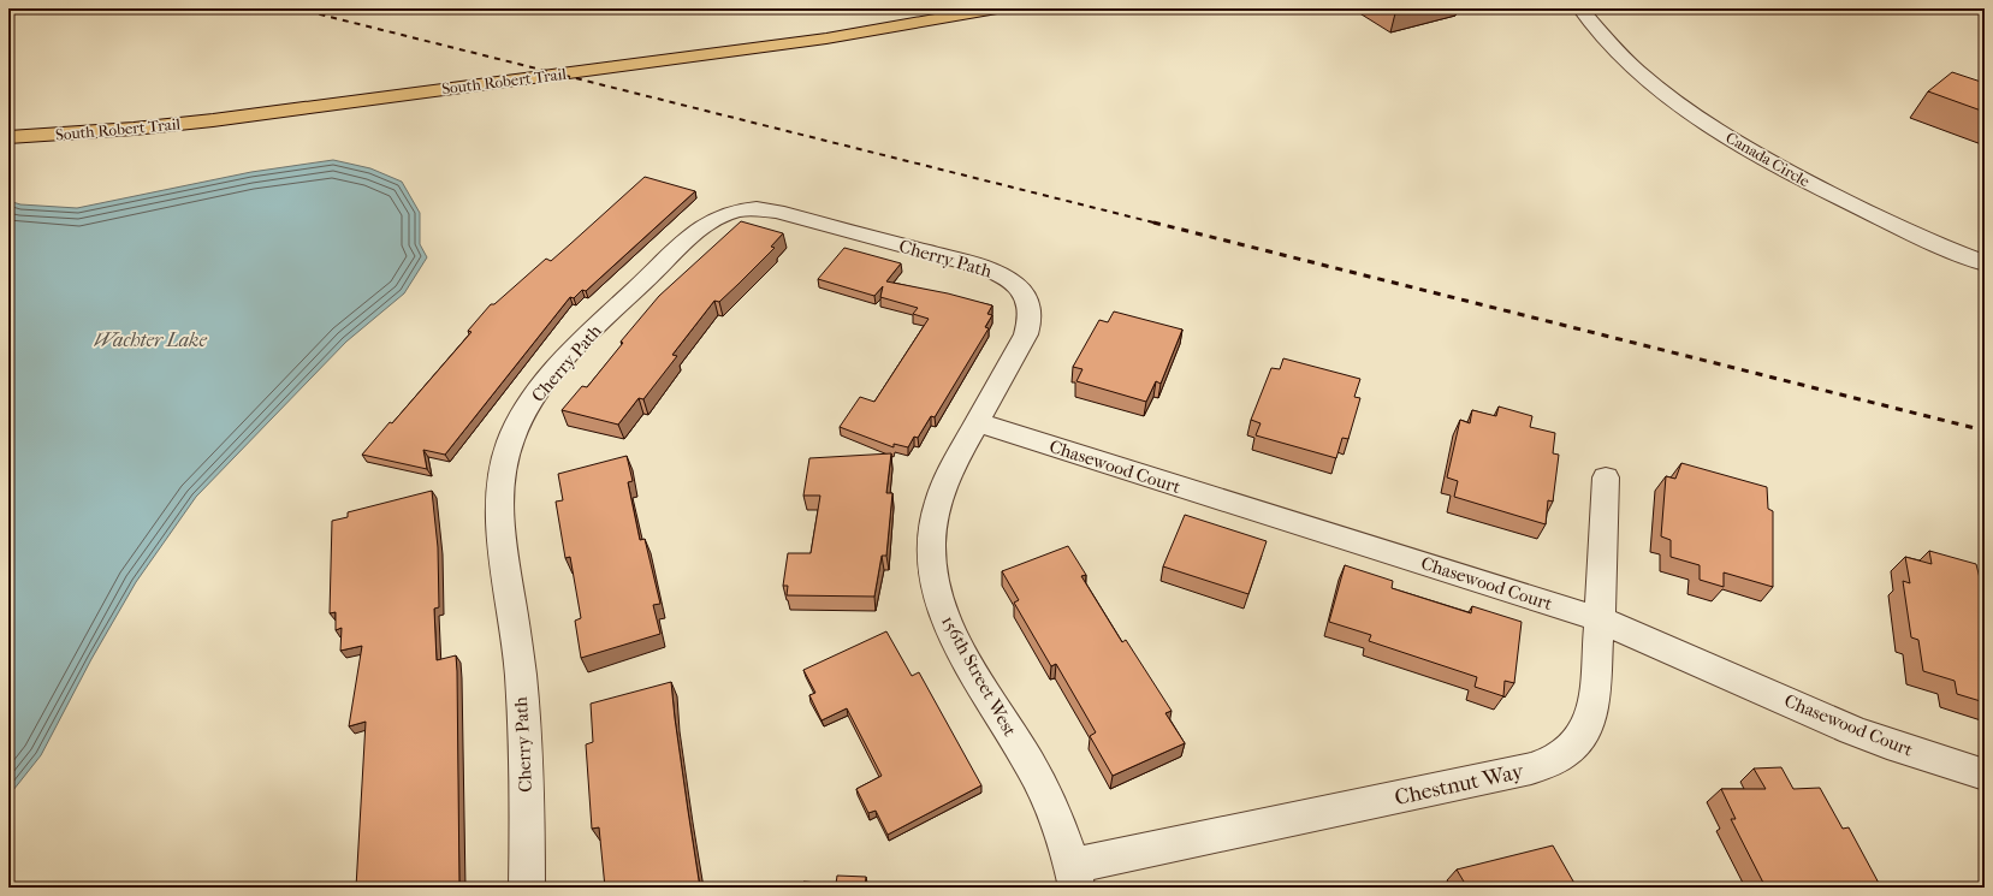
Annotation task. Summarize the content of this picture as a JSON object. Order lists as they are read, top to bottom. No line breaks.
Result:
{"streets":{"main road":["South Robert Trail"],"street":["Canada Circle","Cherry Path","Chasewood Court","156th Street West","Chestnut Way"]},"crossings":[["Cherry Path","156th Street West"],["Chasewood Court","156th Street West"],["Chasewood Court","Chestnut Way"],["156th Street West","Chestnut Way"]],"water":["Wachter Lake"]}
